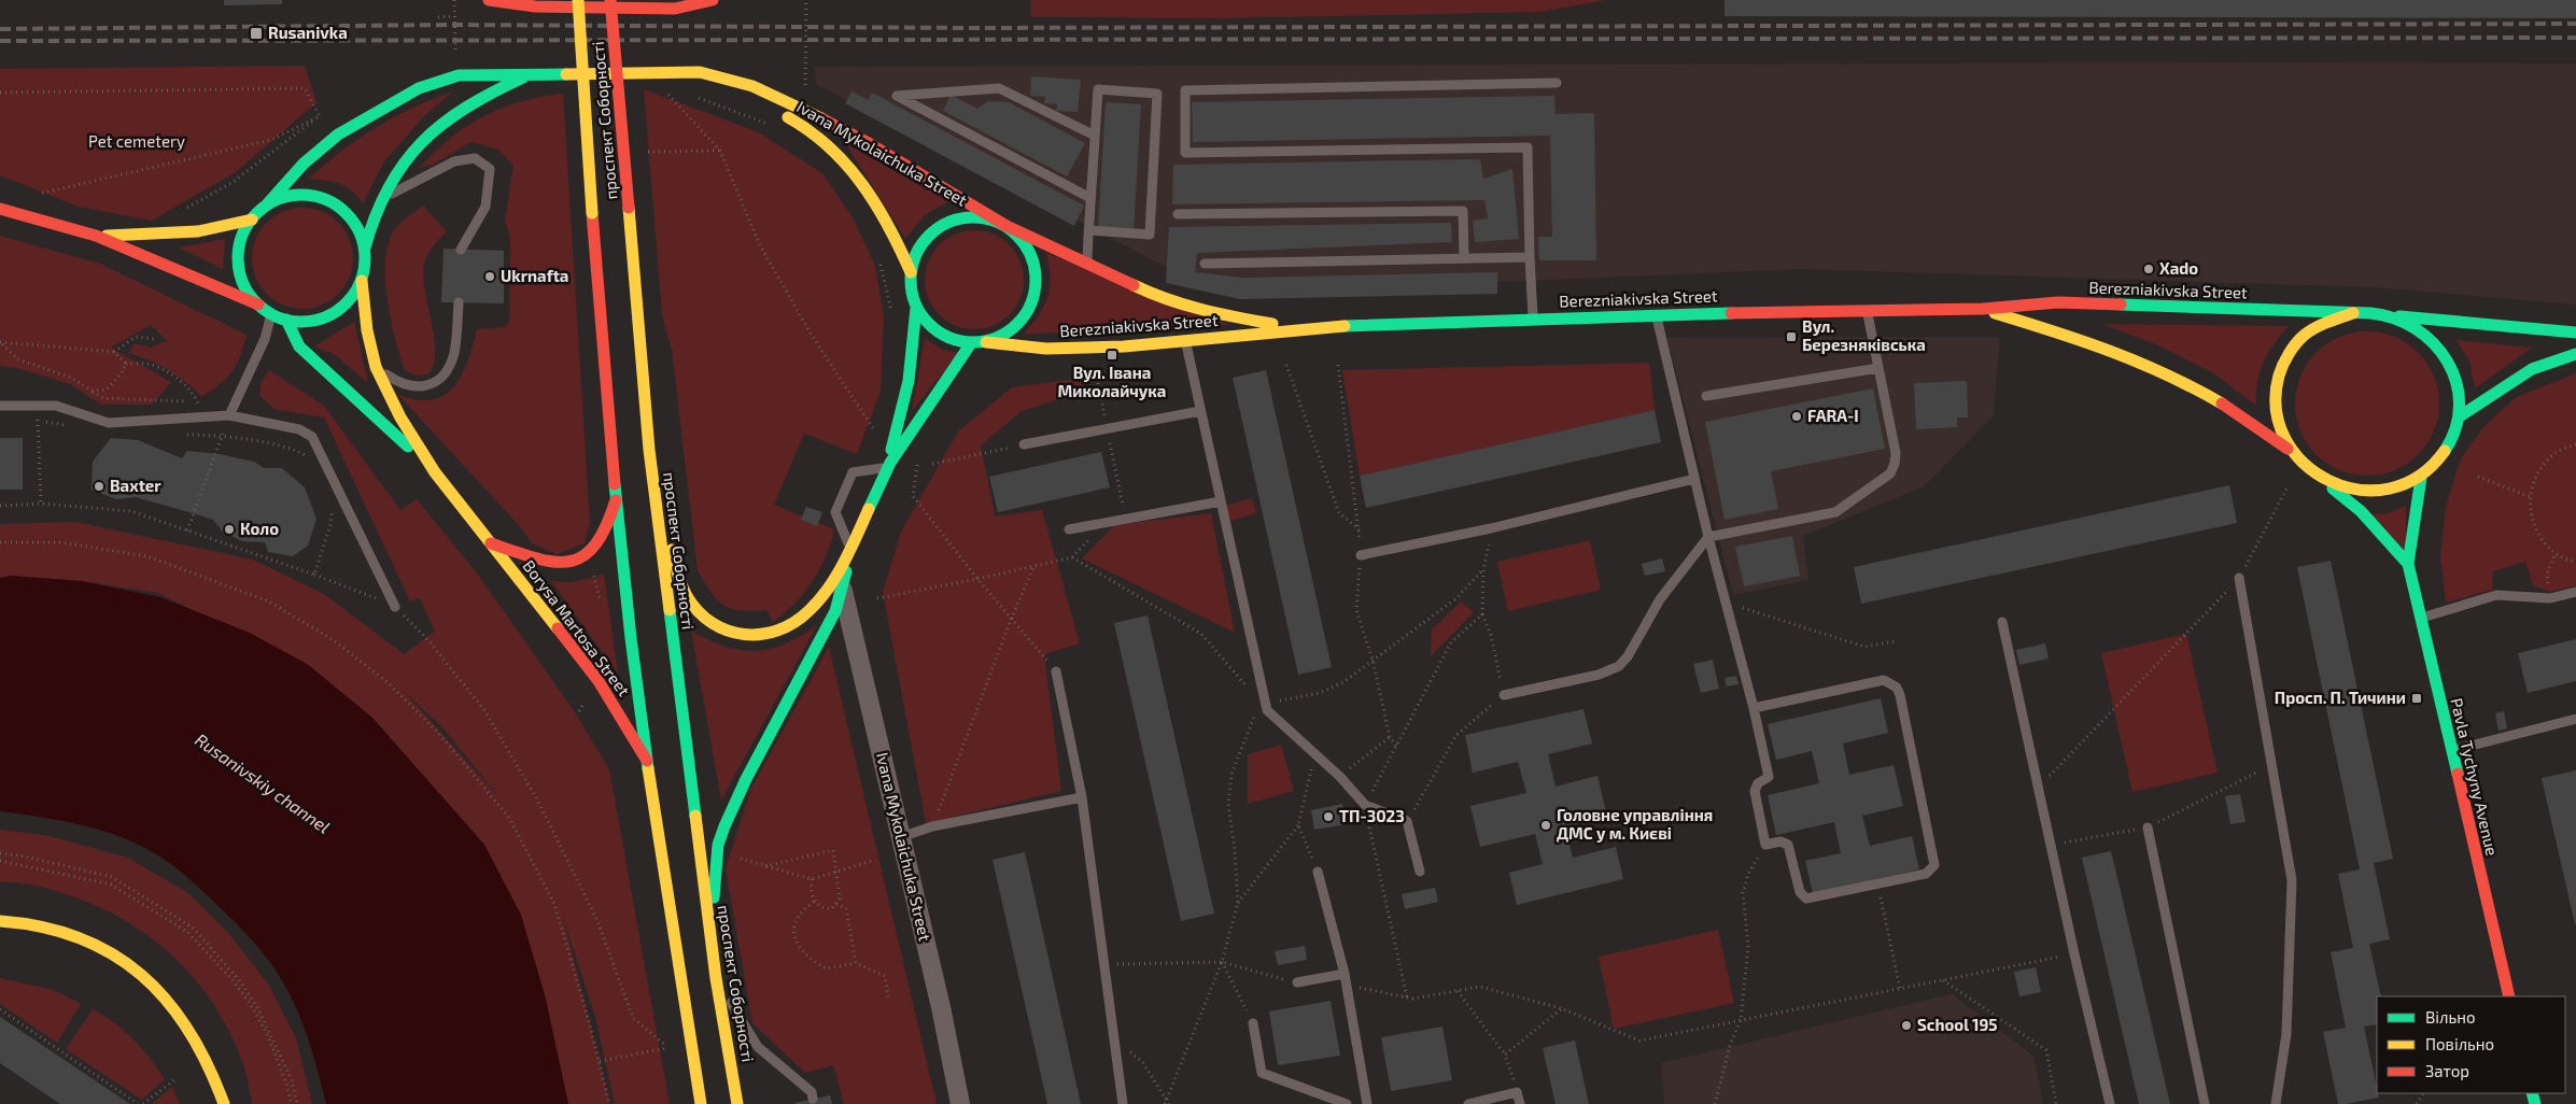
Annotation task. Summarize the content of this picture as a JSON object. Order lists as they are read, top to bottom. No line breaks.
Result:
{"streets":{"main road":["проспект Соборності","Ivana Mykolaichuka Street","Berezniakivska Street","Borysa Martosa Street","Pavla Tychyny Avenue"]},"crossings":[["проспект Соборності","Ivana Mykolaichuka Street"],["проспект Соборності","Borysa Martosa Street"],["Ivana Mykolaichuka Street","Berezniakivska Street"],["Berezniakivska Street","Pavla Tychyny Avenue"]],"water":["Rusanivskiy channel"],"parks":["Pet cemetery"],"places":{"transit":["Rusanivka","Вул. Березняківська","Вул. Івана Миколайчука","Просп. П. Тичини"],"other":["Xado","Ukrnafta","FARA-I","Baxter","Коло","ТП-3023","Головне управління ДМС у м. Києві","School 195"]},"legend":["Вільно","Повільно","Затор"]}
